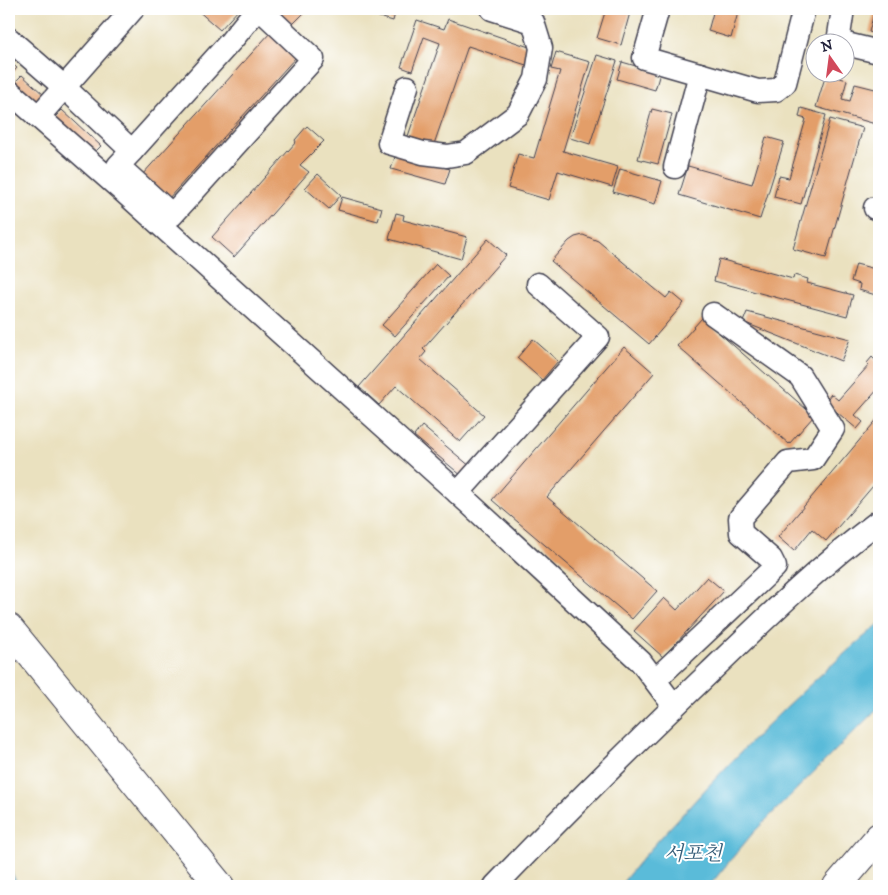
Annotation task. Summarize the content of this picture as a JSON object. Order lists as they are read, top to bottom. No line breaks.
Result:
{"water":["서포천"],"north":"top"}
